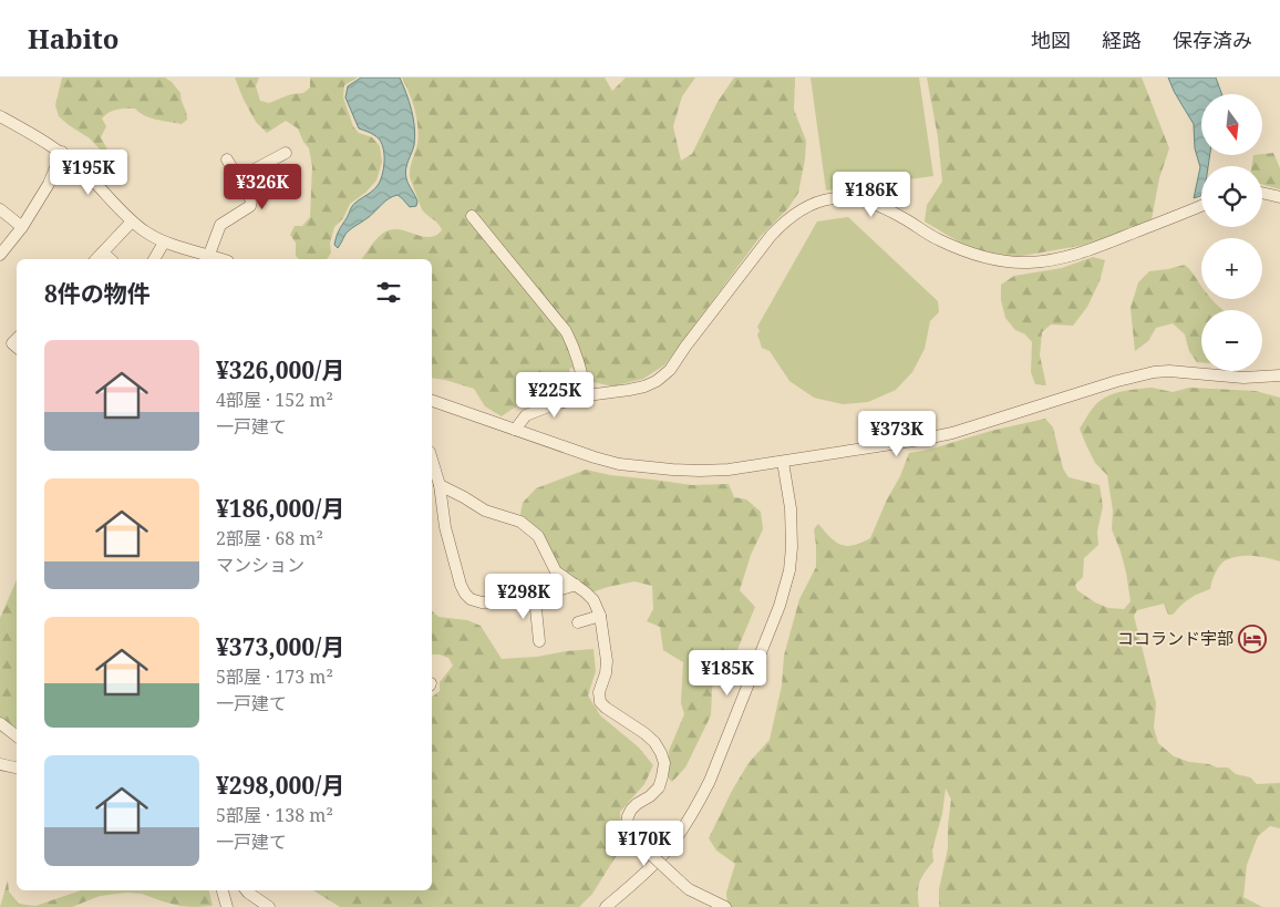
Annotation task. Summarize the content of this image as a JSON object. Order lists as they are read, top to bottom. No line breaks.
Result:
{"places":{"hotel":["ココランド宇部"]},"north":"bottom","page":{"header":"Habito","nav":["地図","経路","保存済み"],"map_buttons":["+","−"],"price":["¥195K","¥326K","¥186K","¥225K","¥373K","¥298K","¥185K","¥170K"],"heading":"8件の物件","list":[{"name":"¥326,000/月","note":"4部屋 · 152 m² · 一戸建て"},{"name":"¥186,000/月","note":"2部屋 · 68 m² · マンション"},{"name":"¥373,000/月","note":"5部屋 · 173 m² · 一戸建て"},{"name":"¥298,000/月","note":"5部屋 · 138 m² · 一戸建て"}]}}
